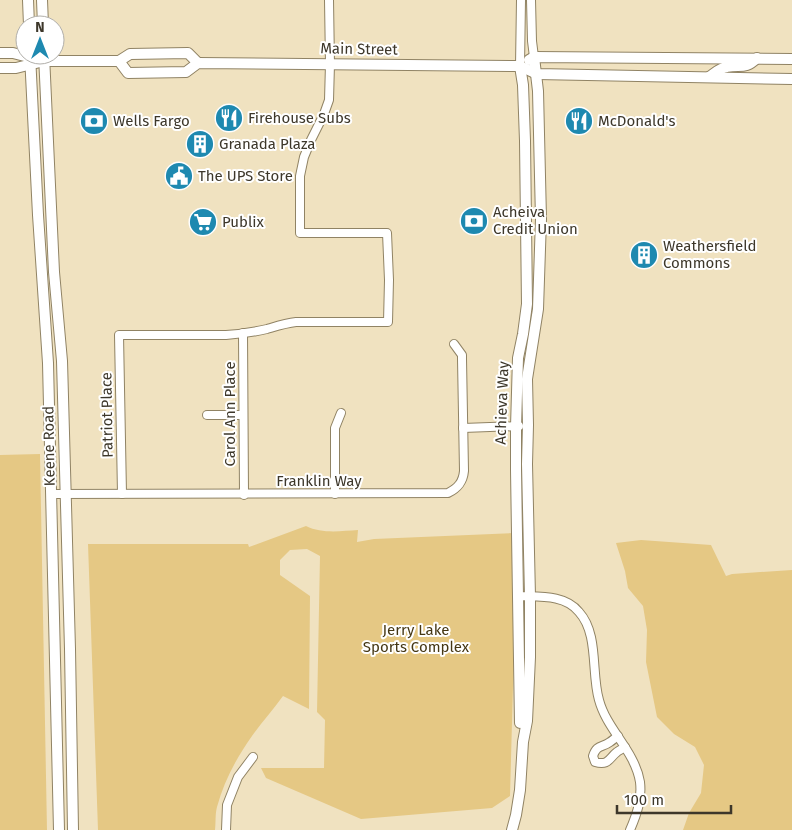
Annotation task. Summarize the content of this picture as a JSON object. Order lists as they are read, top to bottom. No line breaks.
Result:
{"streets":{"main road":["Main Street","Achieva Way","Keene Road"],"street":["Carol Ann Place","Patriot Place","Franklin Way"]},"crossings":[["Main Street","Achieva Way"],["Carol Ann Place","Patriot Place"],["Carol Ann Place","Franklin Way"],["Patriot Place","Franklin Way"],["Keene Road","Franklin Way"]],"parks":["Jerry Lake Sports Complex"],"places":{"restaurant":["Firehouse Subs","McDonald's"],"bank":["Wells Fargo","Acheiva Credit Union"],"building":["Granada Plaza","Weathersfield Commons"],"public building":["The UPS Store"],"supermarket":["Publix"]},"scale_bar":"100 m","north":"top"}
